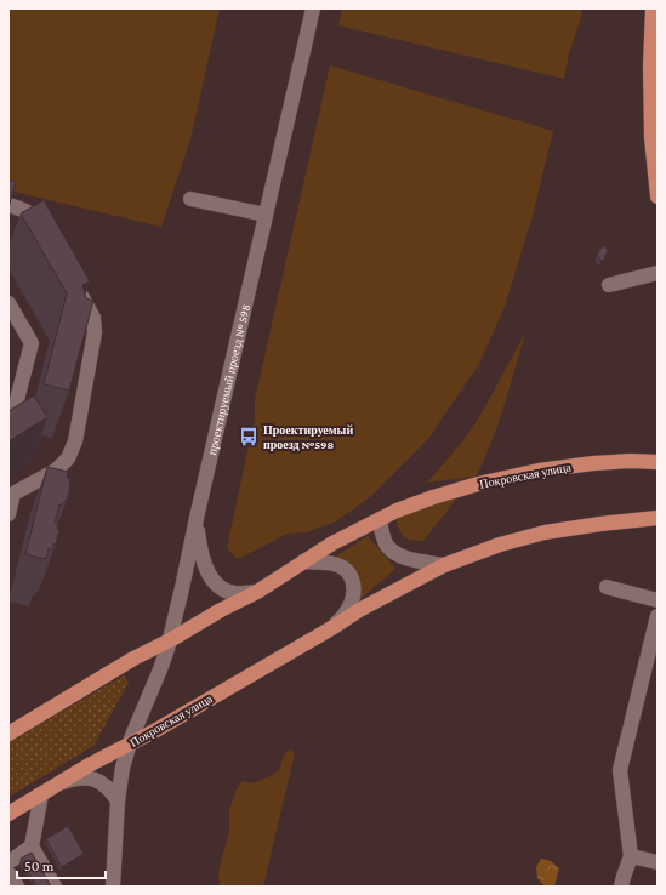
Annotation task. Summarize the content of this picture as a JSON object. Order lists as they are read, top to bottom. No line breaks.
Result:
{"streets":{"main road":["Покровская улица"],"street":["проектируемый проезд № 598"]},"crossings":[["проектируемый проезд № 598","Покровская улица"]],"places":{"bus stop":["Проектируемый проезд №598"]},"scale_bar":"50 m"}
